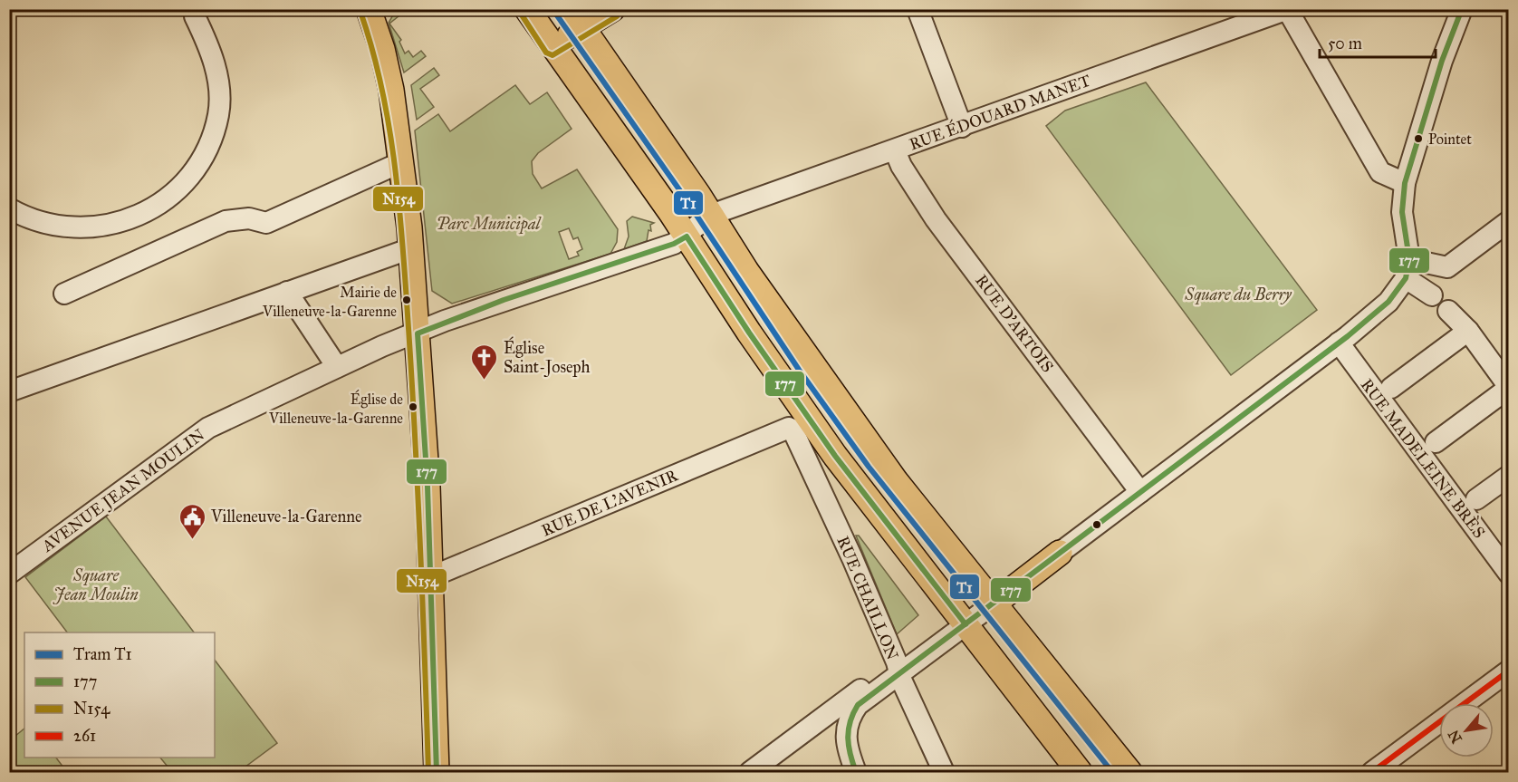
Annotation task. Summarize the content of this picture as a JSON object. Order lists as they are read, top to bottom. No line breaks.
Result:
{"streets":{"street":["RUE ÉDOUARD MANET","RUE D'ARTOIS","RUE MADELEINE BRÈS","AVENUE JEAN MOULIN","RUE DE L'AVENIR","RUE CHAILLON"]},"crossings":[["RUE ÉDOUARD MANET","RUE D'ARTOIS"],["RUE ÉDOUARD MANET","AVENUE JEAN MOULIN"],["RUE DE L'AVENIR","RUE CHAILLON"]],"parks":["Parc Municipal","Square du Berry","Square Jean Moulin"],"places":{"other":["Pointet","Mairie de Villeneuve-la-Garenne","Église de Villeneuve-la-Garenne"],"church":["Église Saint-Joseph"],"public building":["Villeneuve-la-Garenne"]},"lines":["tram line T1","transit line 177","transit line N154","transit line 261"],"legend":["Tram T1","177","N154","261"],"scale_bar":"50 m","north":"bottom left"}
